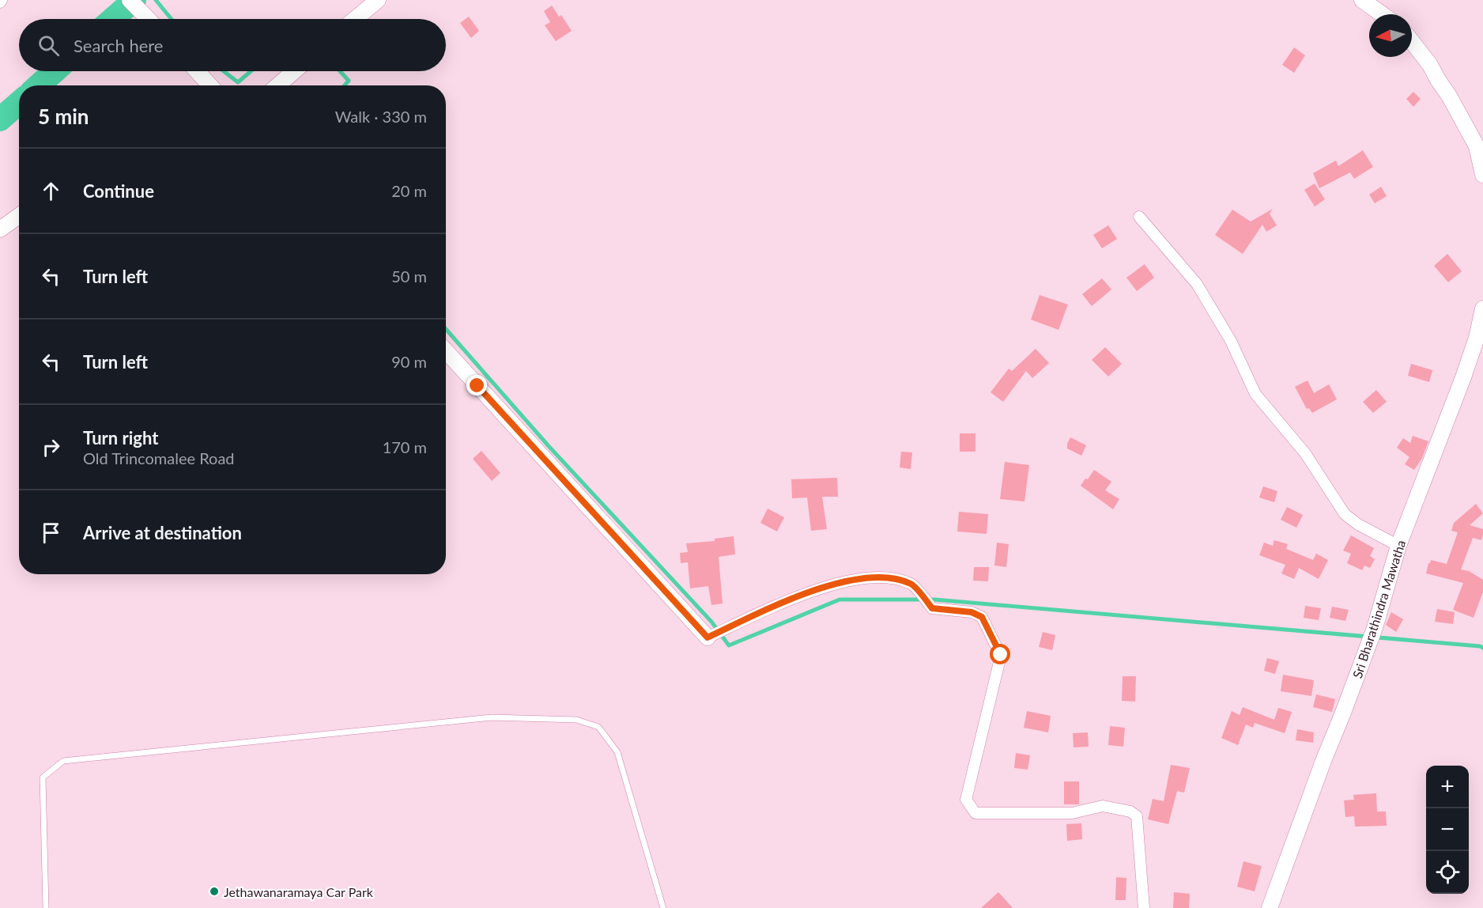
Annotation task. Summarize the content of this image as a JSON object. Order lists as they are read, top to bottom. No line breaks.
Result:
{"streets":{"main road":["Sri Bharathindra Mawatha"]},"places":["Jethawanaramaya Car Park"],"north":"left","page":{"search":"Search here","heading":["5 min","Walk · 330 m"],"list":[["Continue","20 m"],["Turn left","50 m"],["Turn left","90 m"],["Turn right","Old Trincomalee Road","170 m"],"Arrive at destination"],"map_buttons":["+","−"]}}
